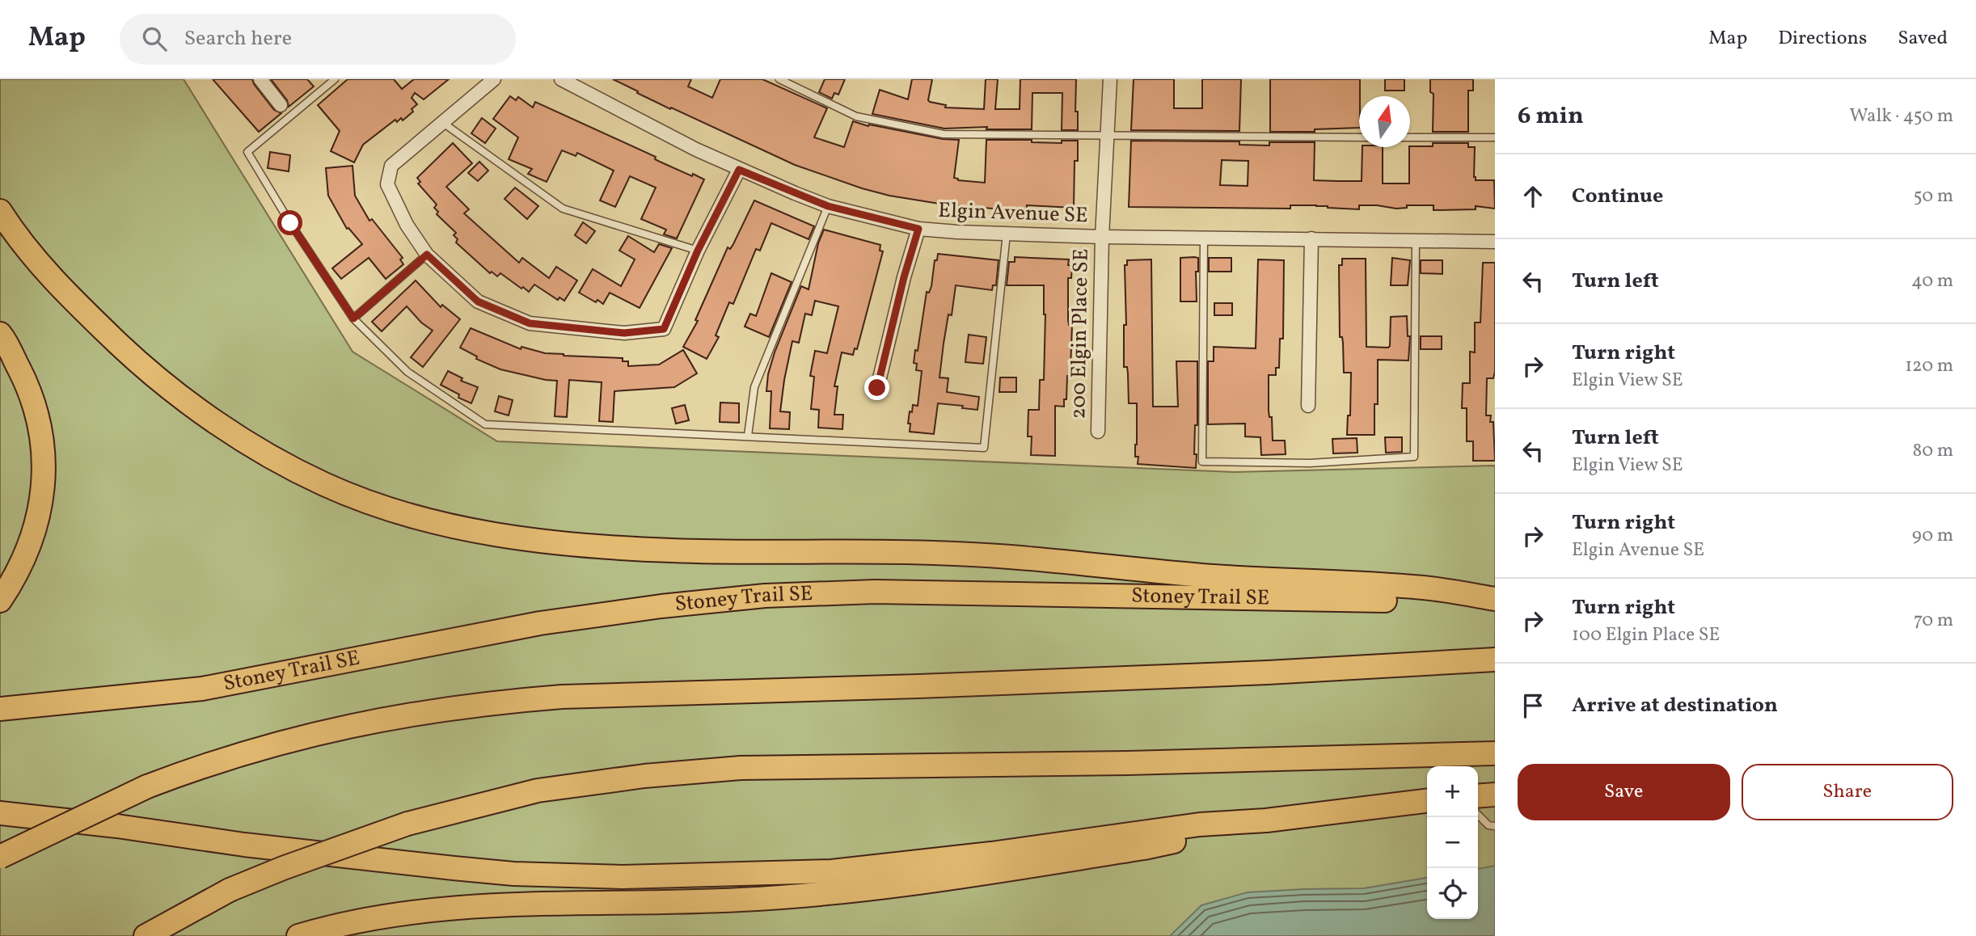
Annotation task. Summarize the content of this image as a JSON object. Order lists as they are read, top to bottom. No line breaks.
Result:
{"streets":{"highway":["Stoney Trail SE"],"street":["Elgin Avenue SE","200 Elgin Place SE"]},"crossings":[["Elgin Avenue SE","200 Elgin Place SE"]],"north":"top","page":{"header":"Map","search":"Search here","nav":["Map","Directions","Saved"],"heading":["6 min","Walk · 450 m"],"list":[["Continue","50 m"],["Turn left","40 m"],["Turn right","Elgin View SE","120 m"],["Turn left","Elgin View SE","80 m"],["Turn right","Elgin Avenue SE","90 m"],["Turn right","100 Elgin Place SE","70 m"],"Arrive at destination"],"buttons":["Save","Share"],"map_buttons":["+","−"]}}
